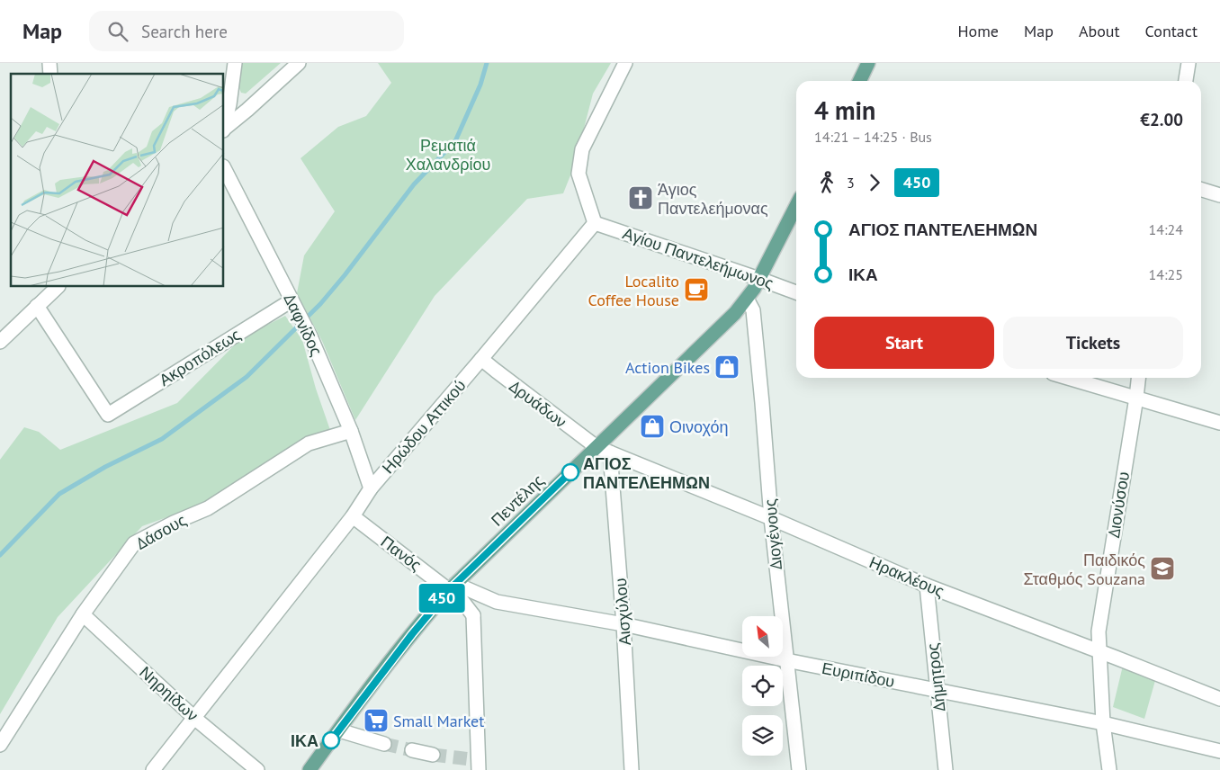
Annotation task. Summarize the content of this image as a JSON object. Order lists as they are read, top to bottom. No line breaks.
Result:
{"streets":{"main road":["Πεντέλης"],"street":["Αγίου Παντελεήμωνος","Δαφνίδος","Ακροπόλεως","Δρυάδων","Ηρώδου Αττικού","Διονύσου","Δάσους","Διογένους","Πανός","Ηρακλέους","Αισχύλου","Ευριπίδου","Δήμητρος","Νηρηίδων"]},"crossings":[["Αγίου Παντελεήμωνος","Ηρώδου Αττικού"],["Αγίου Παντελεήμωνος","Πεντέλης"],["Δαφνίδος","Ακροπόλεως"],["Δαφνίδος","Ηρώδου Αττικού"],["Δαφνίδος","Δάσους"],["Δρυάδων","Ηρώδου Αττικού"],["Δρυάδων","Πεντέλης"],["Δρυάδων","Ηρακλέους"],["Ηρώδου Αττικού","Πανός"],["Ηρώδου Αττικού","Νηρηίδων"],["Πεντέλης","Διογένους"],["Πεντέλης","Πανός"],["Πεντέλης","Ηρακλέους"],["Πεντέλης","Ευριπίδου"],["Διονύσου","Ηρακλέους"],["Διονύσου","Ευριπίδου"],["Δάσους","Νηρηίδων"],["Διογένους","Ηρακλέους"],["Διογένους","Ευριπίδου"],["Πανός","Ευριπίδου"],["Ηρακλέους","Αισχύλου"],["Ηρακλέους","Δήμητρος"],["Αισχύλου","Ευριπίδου"],["Ευριπίδου","Δήμητρος"]],"parks":["Ρεματιά Χαλανδρίου"],"places":{"church":["Άγιος Παντελεήμονας"],"cafe":["Localito Coffee House"],"shop":["Action Bikes","Οινοχόη"],"other":["ΑΓΙΟΣ ΠΑΝΤΕΛΕΗΜΩΝ","ΙΚΑ"],"school or university":["Παιδικός Σταθμός Souzana"],"supermarket":["Small Market"]},"lines":["bus line 450"],"north":"top left","page":{"header":"Map","search":"Search here","nav":["Home","Map","About","Contact"],"on_map":"450","heading":["4 min","14:21 – 14:25 · Bus","€2.00"],"legs":["3","450"],"list":[{"name":"ΑΓΙΟΣ ΠΑΝΤΕΛΕΗΜΩΝ","value":"14:24"},{"name":"ΙΚΑ","value":"14:25"}],"buttons":["Start","Tickets"]}}
